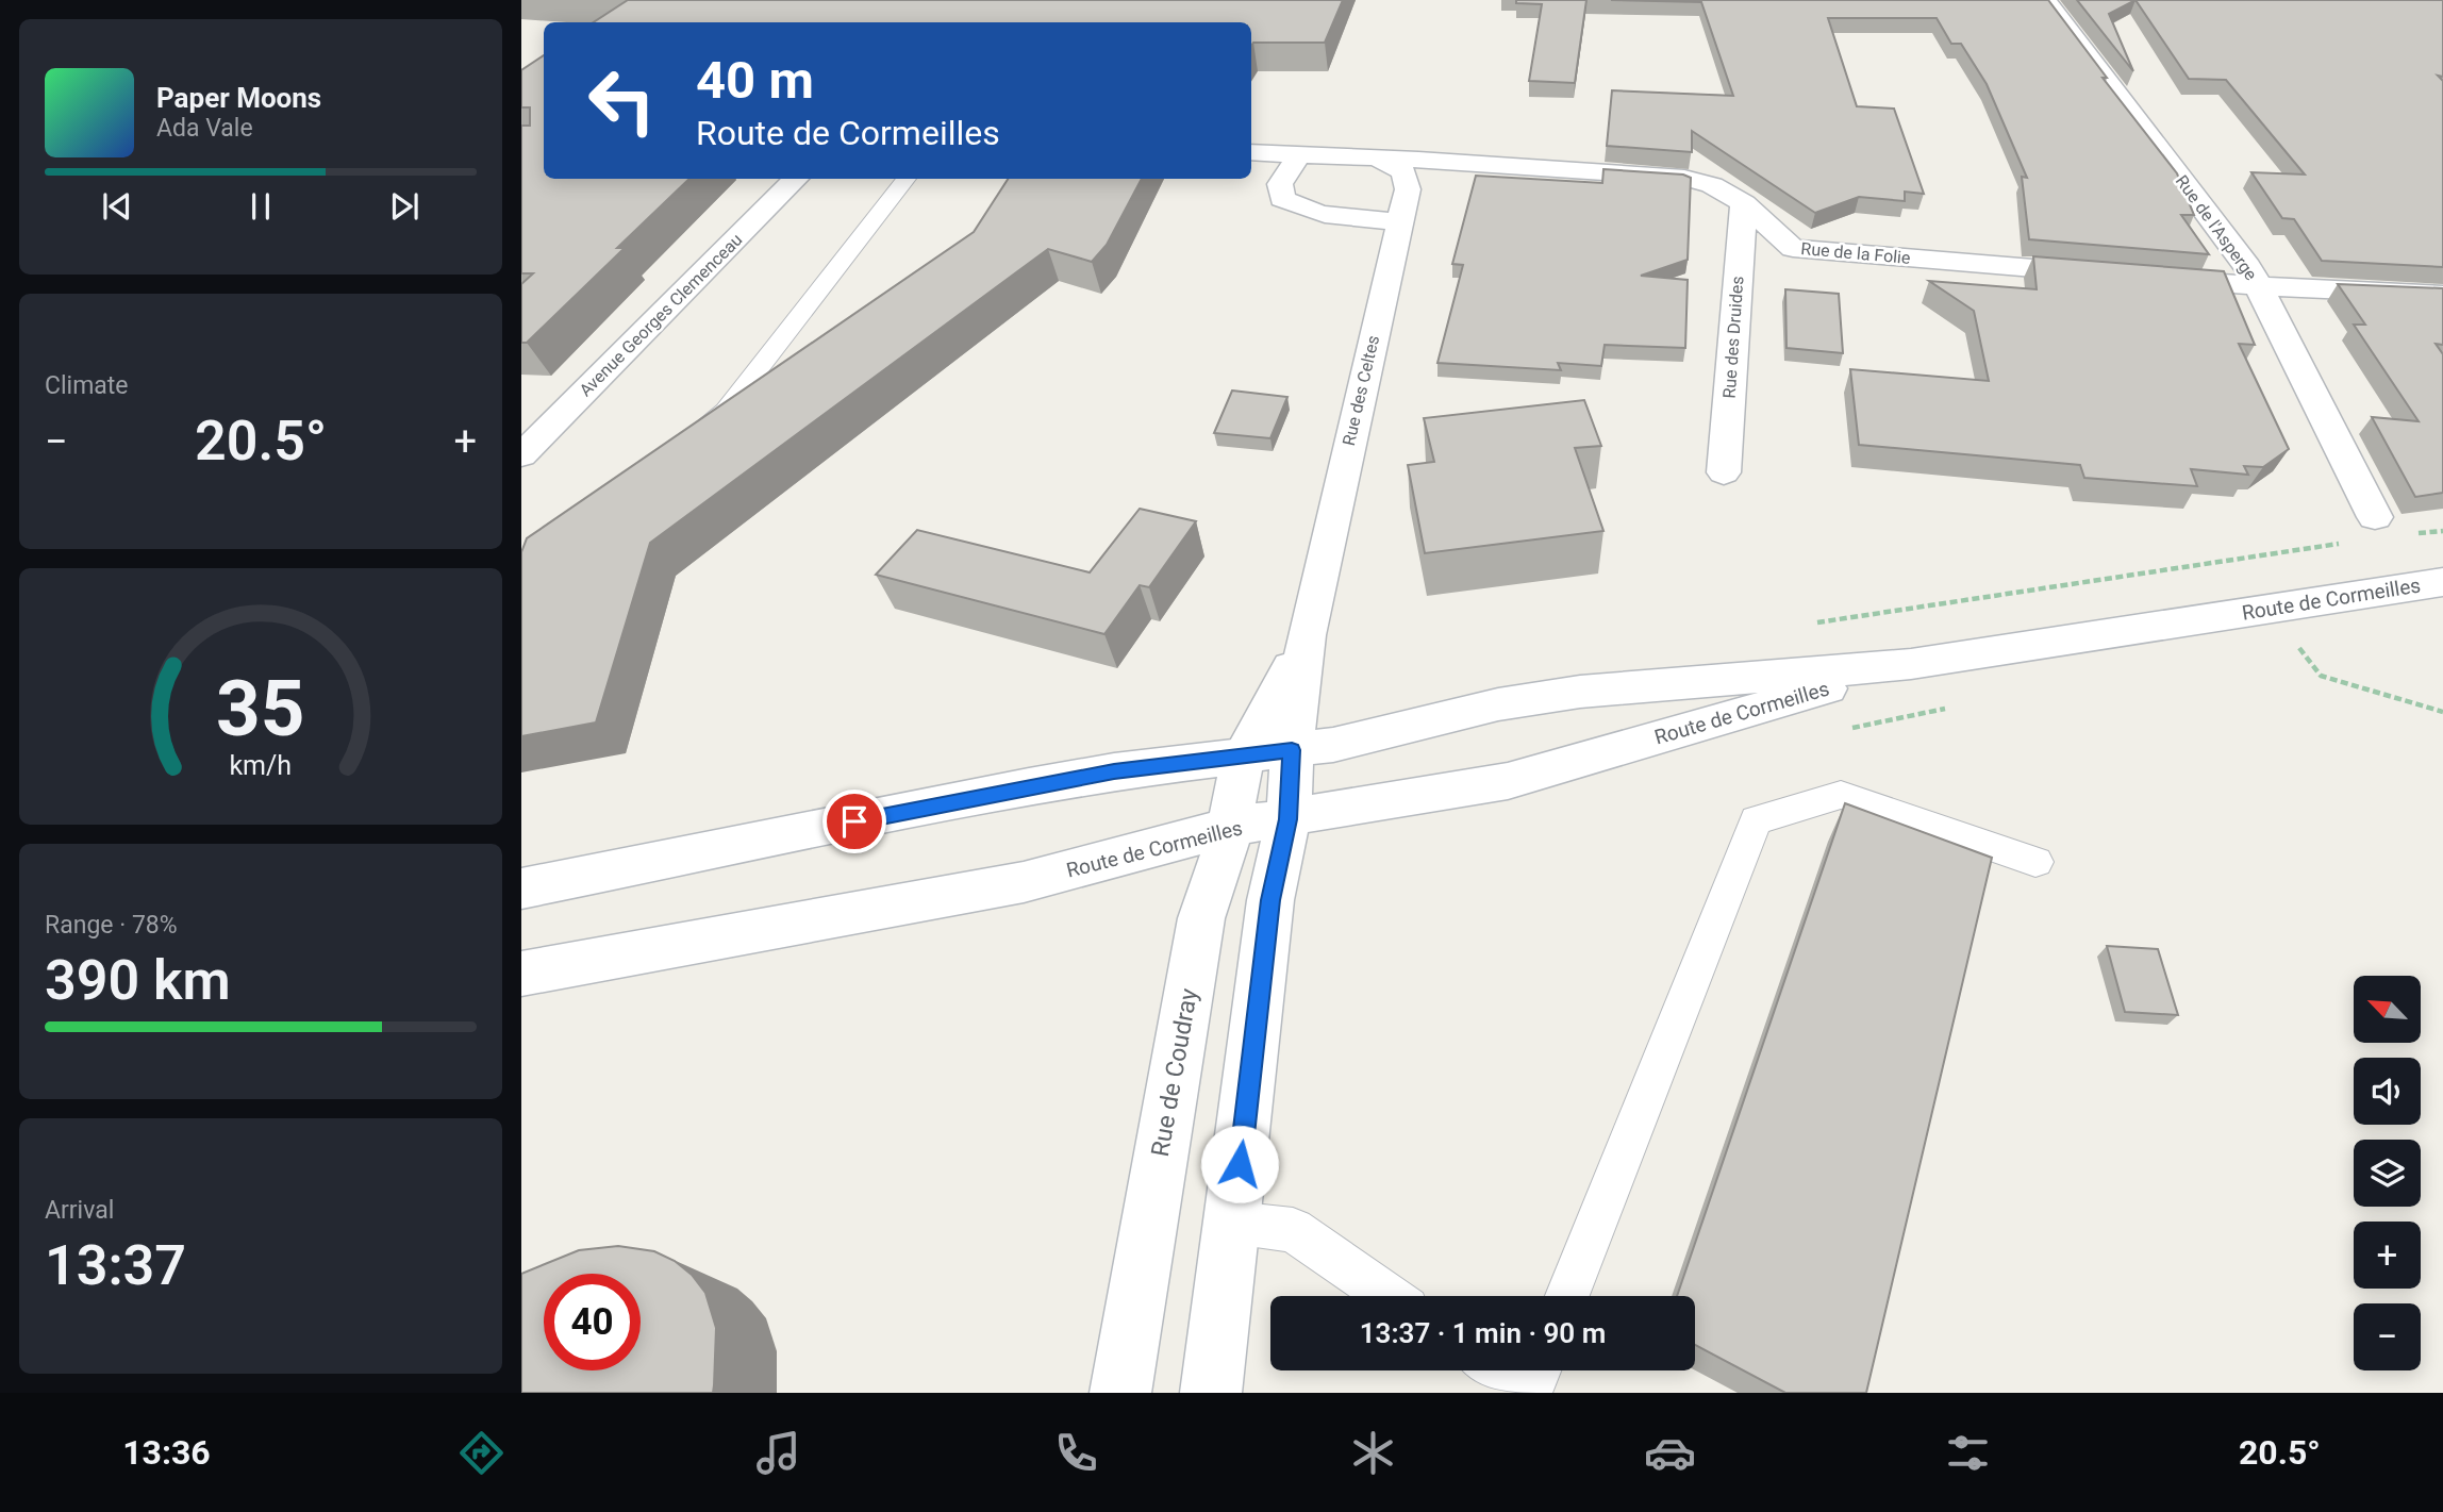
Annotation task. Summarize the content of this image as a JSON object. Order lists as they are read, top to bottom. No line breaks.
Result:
{"streets":{"street":["Rue de l'Asperge","Rue de la Folie","Avenue Georges Clemenceau","Rue des Druides","Rue des Celtes","Route de Cormeilles","Rue de Coudray"]},"crossings":[["Rue de la Folie","Rue des Druides"],["Rue de la Folie","Rue des Celtes"],["Rue des Celtes","Route de Cormeilles"],["Rue des Celtes","Rue de Coudray"],["Route de Cormeilles","Rue de Coudray"]],"north":"top left","page":{"turn":["40 m","Route de Cormeilles"],"song":["Paper Moons","Ada Vale"],"tile":["Climate",["Range · 78%","390 km"],["Arrival","13:37"]],"heat":["−","20.5°","+"],"map_buttons":["+","−"],"limit":"40","trip":"13:37 · 1 min · 90 m","tabs":["13:36","20.5°"],"gauge":["35","km/h"]}}
